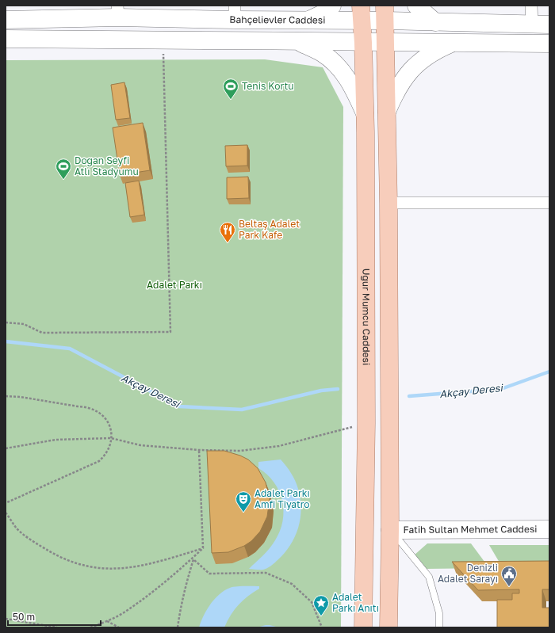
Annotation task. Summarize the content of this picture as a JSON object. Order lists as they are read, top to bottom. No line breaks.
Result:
{"streets":{"main road":["Uğur Mumcu Caddesi"],"street":["Bahçelievler Caddesi","Fatih Sultan Mehmet Caddesi"]},"crossings":[["Bahçelievler Caddesi","Uğur Mumcu Caddesi"]],"water":["Akçay Deresi"],"parks":["Adalet Parkı"],"places":{"sports":["Tenis Kortu","Doğan Seyfi Atlı Stadyumu"],"restaurant":["Beltaş Adalet Park Kafe"],"theatre":["Adalet Parkı Amfi Tiyatro"],"public building":["Denizli Adalet Sarayı"],"place":["Adalet Parkı Anıtı"]},"scale_bar":"50 m"}
